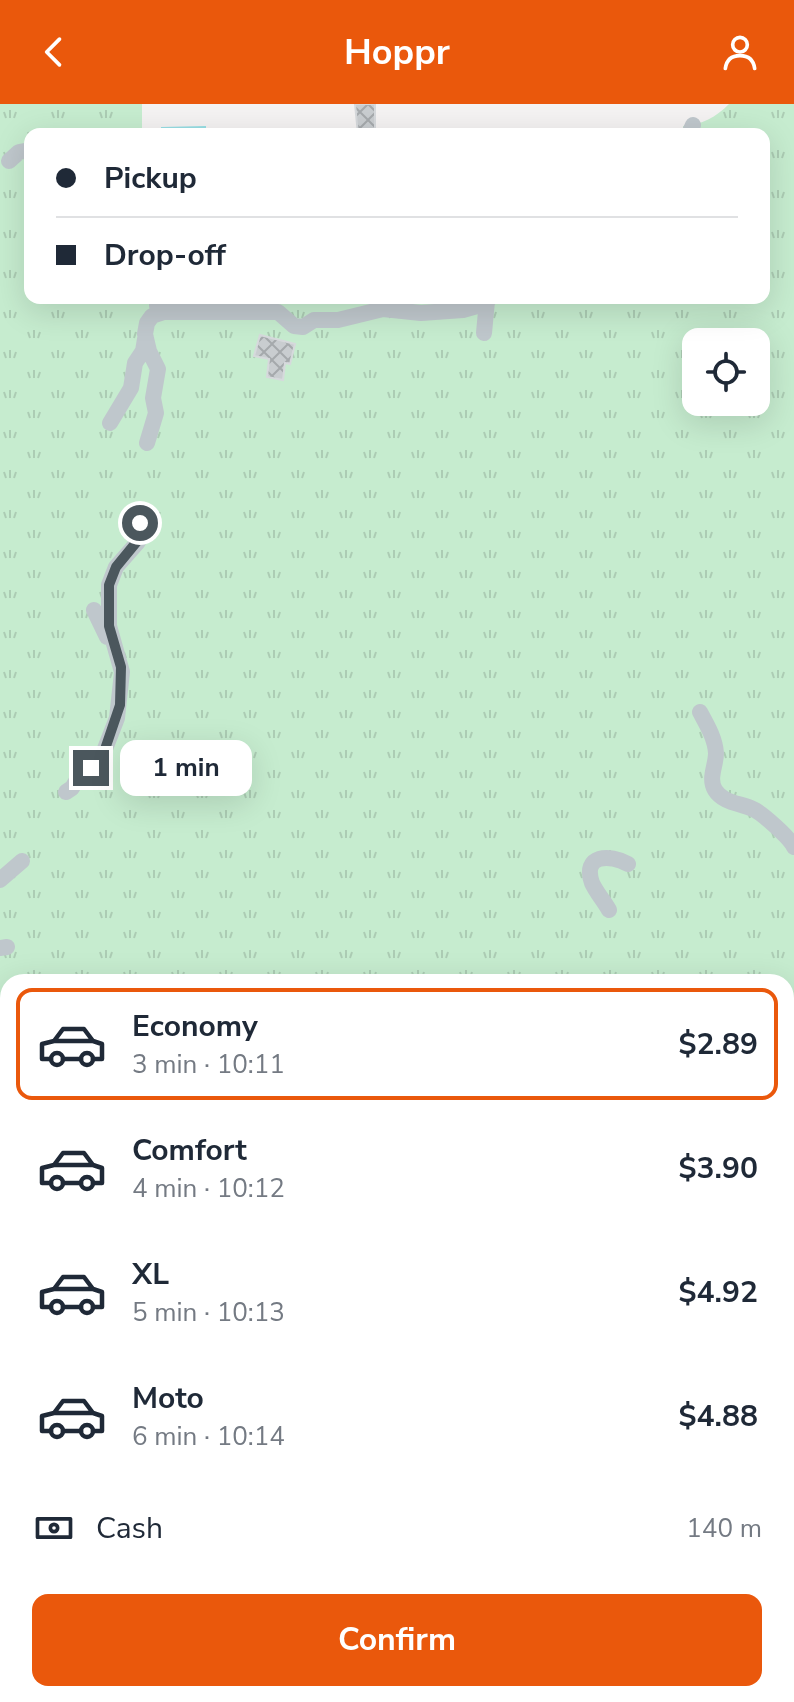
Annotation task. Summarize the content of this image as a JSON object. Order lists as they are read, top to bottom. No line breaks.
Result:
{"page":{"header":"Hoppr","banner":["Pickup","Drop-off"],"bubble":"1 min","list":[{"name":"Economy","note":"3 min · 10:11","value":"$2.89"},{"name":"Comfort","note":"4 min · 10:12","value":"$3.90"},{"name":"XL","note":"5 min · 10:13","value":"$4.92"},{"name":"Moto","note":"6 min · 10:14","value":"$4.88"}],"pay":["Cash","140 m"],"buttons":"Confirm"}}
